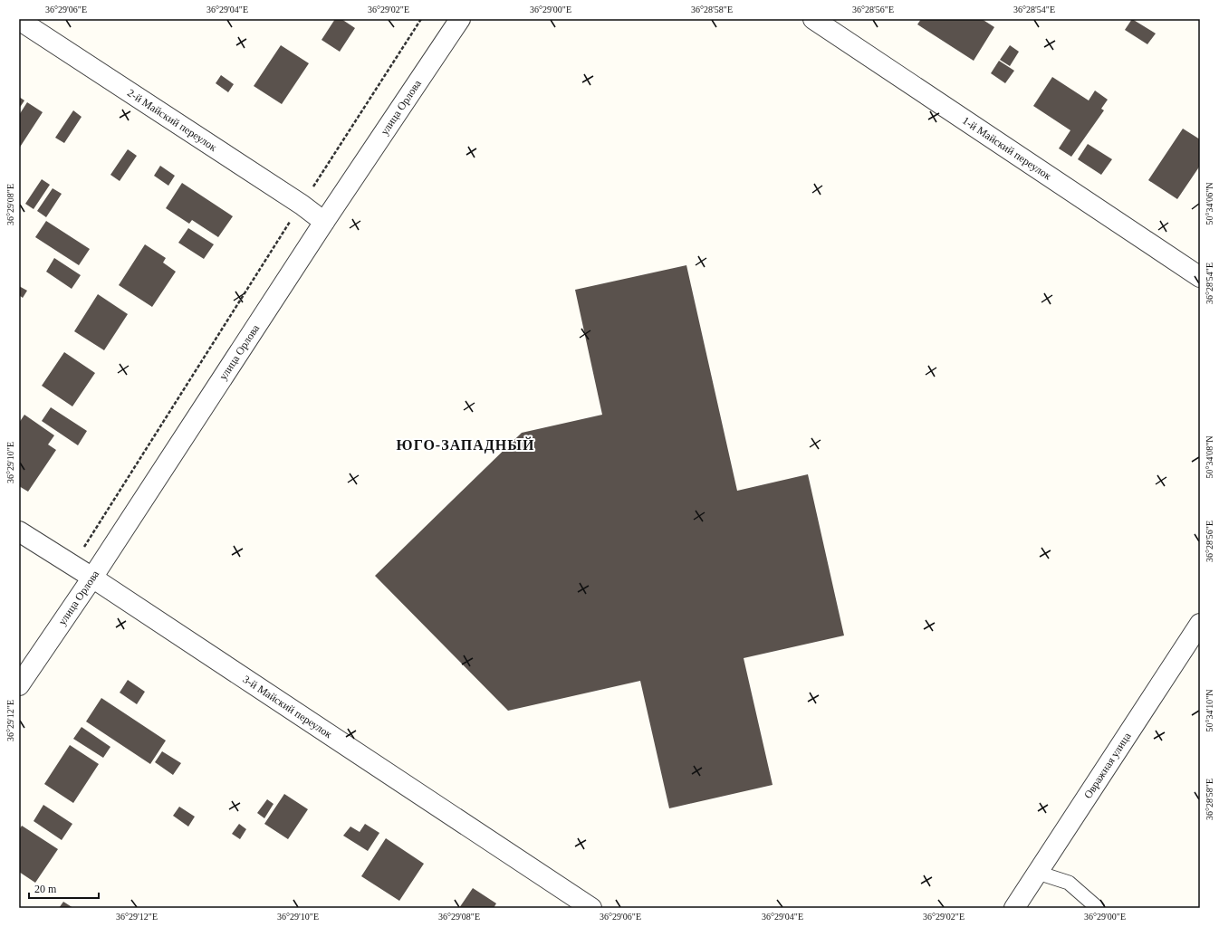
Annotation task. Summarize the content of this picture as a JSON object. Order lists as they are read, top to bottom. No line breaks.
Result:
{"streets":{"street":["улица Орлова","2-й Майский переулок","1-й Майский переулок","3-й Майский переулок","Овражная улица"]},"crossings":[["улица Орлова","2-й Майский переулок"],["улица Орлова","3-й Майский переулок"]],"districts":["ЮГО-ЗАПАДНЫЙ"],"scale_bar":"20 m","coordinates":["36°29'06\"E","36°29'04\"E","36°29'02\"E","36°29'00\"E","36°28'58\"E","36°28'56\"E","36°28'54\"E","50°34'06\"N","36°29'08\"E","50°34'08\"N","36°29'10\"E","50°34'10\"N","36°29'12\"E"]}
